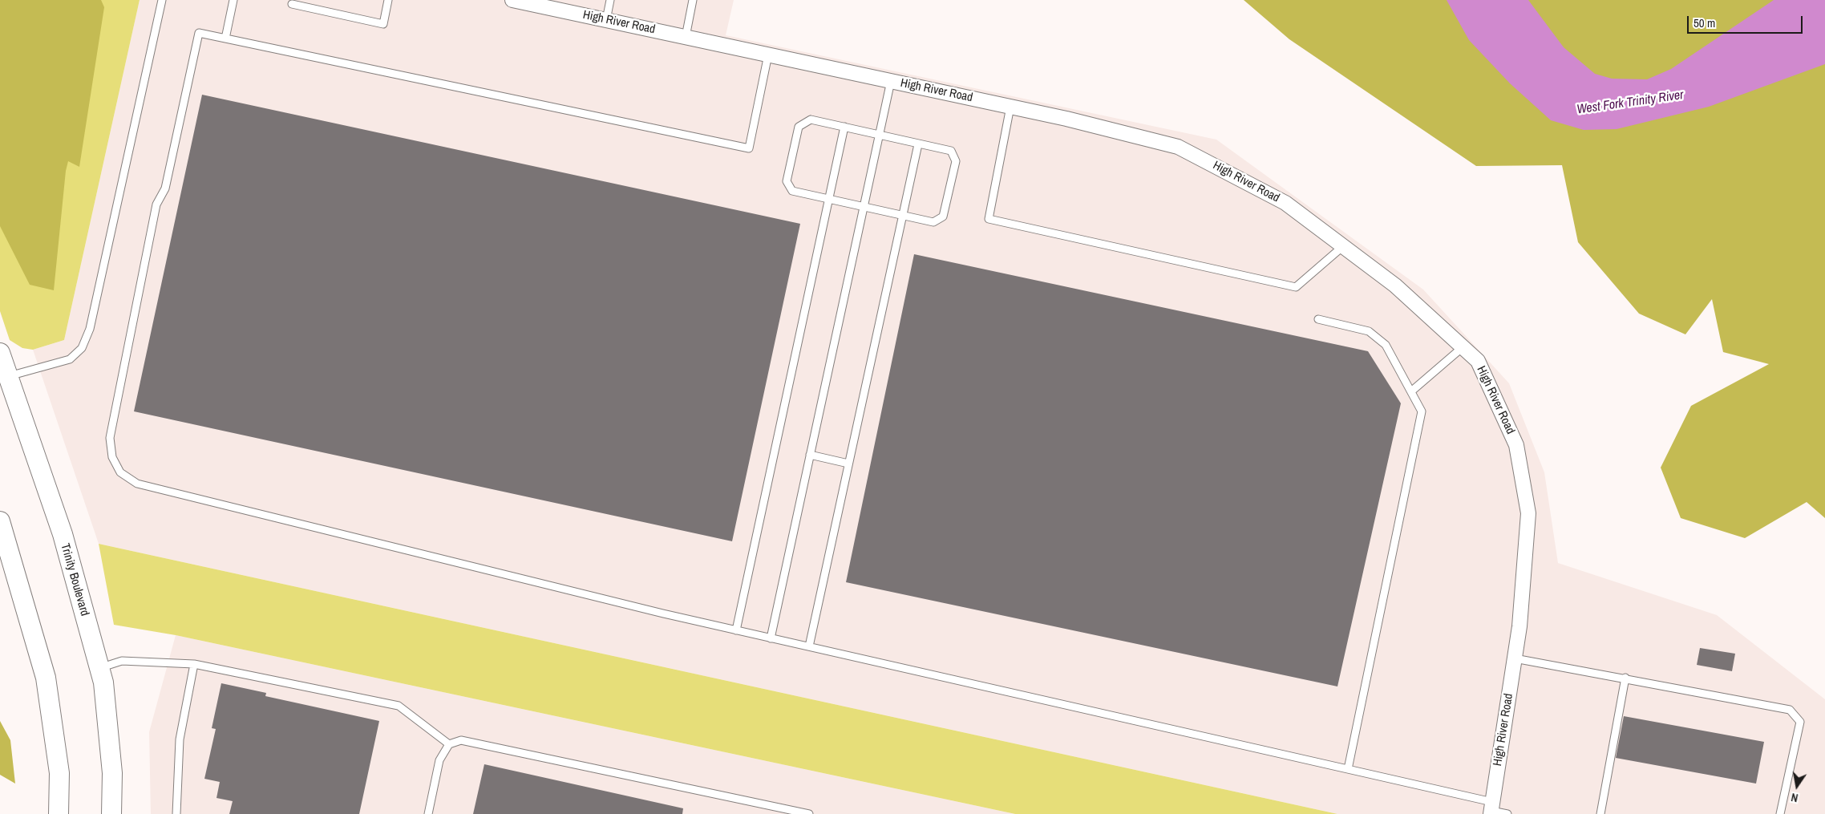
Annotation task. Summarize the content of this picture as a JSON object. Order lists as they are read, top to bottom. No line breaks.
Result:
{"streets":{"main road":["Trinity Boulevard"],"street":["High River Road"]},"water":["West Fork Trinity River"],"scale_bar":"50 m","north":"bottom"}
